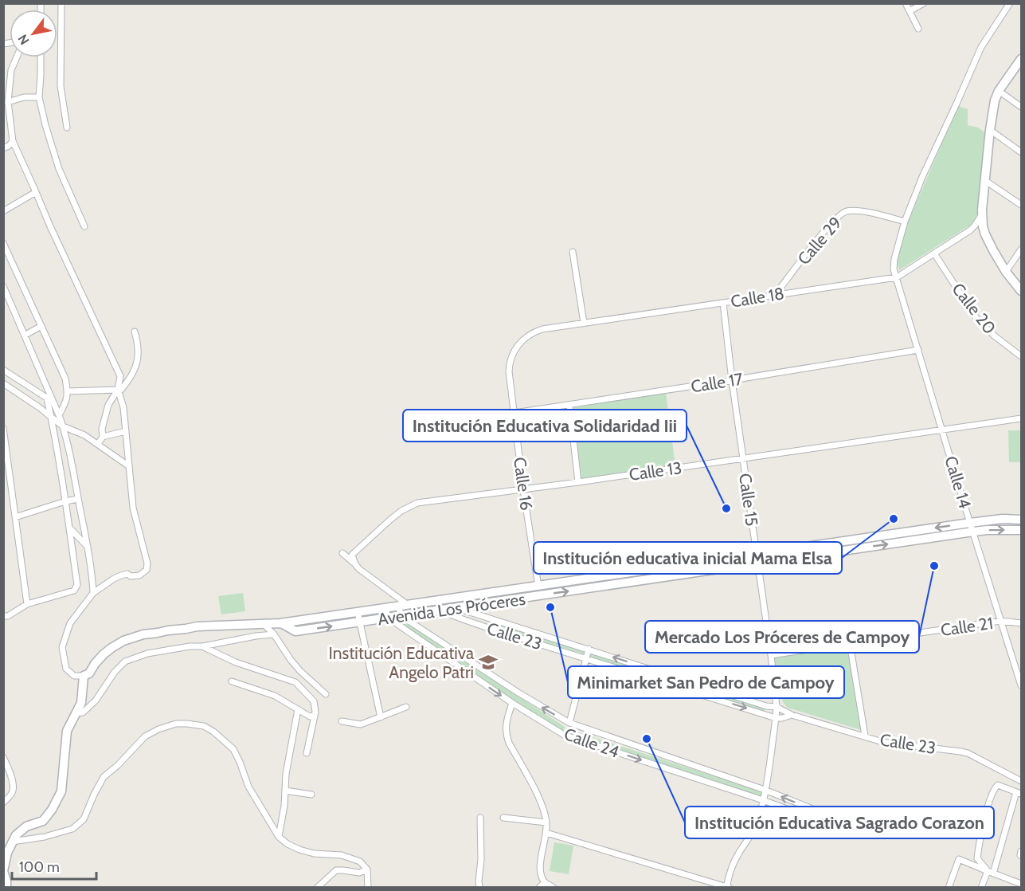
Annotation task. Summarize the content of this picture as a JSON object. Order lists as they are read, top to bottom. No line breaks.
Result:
{"streets":{"main road":["Avenida Los Próceres"],"street":["Calle 29","Calle 18","Calle 20","Calle 17","Calle 13","Calle 14","Calle 16","Calle 15","Calle 21","Calle 23","Calle 24"]},"crossings":[["Calle 29","Calle 18"],["Calle 29","Calle 14"],["Calle 18","Calle 20"],["Calle 18","Calle 14"],["Calle 18","Calle 16"],["Calle 18","Calle 15"],["Calle 17","Calle 14"],["Calle 17","Calle 16"],["Calle 17","Calle 15"],["Calle 13","Calle 14"],["Calle 13","Calle 16"],["Calle 13","Calle 15"],["Calle 14","Avenida Los Próceres"],["Calle 14","Calle 21"],["Calle 16","Avenida Los Próceres"],["Calle 15","Avenida Los Próceres"],["Calle 15","Calle 21"],["Calle 15","Calle 23"],["Calle 15","Calle 24"],["Avenida Los Próceres","Calle 23"],["Avenida Los Próceres","Calle 24"]],"places":{"other":["Institución Educativa Solidaridad Iii","Institución educativa inicial Mama Elsa","Mercado Los Próceres de Campoy","Minimarket San Pedro de Campoy","Institución Educativa Sagrado Corazon"],"school or university":["Institución Educativa Angelo Patri"]},"scale_bar":"100 m","north":"bottom left"}
